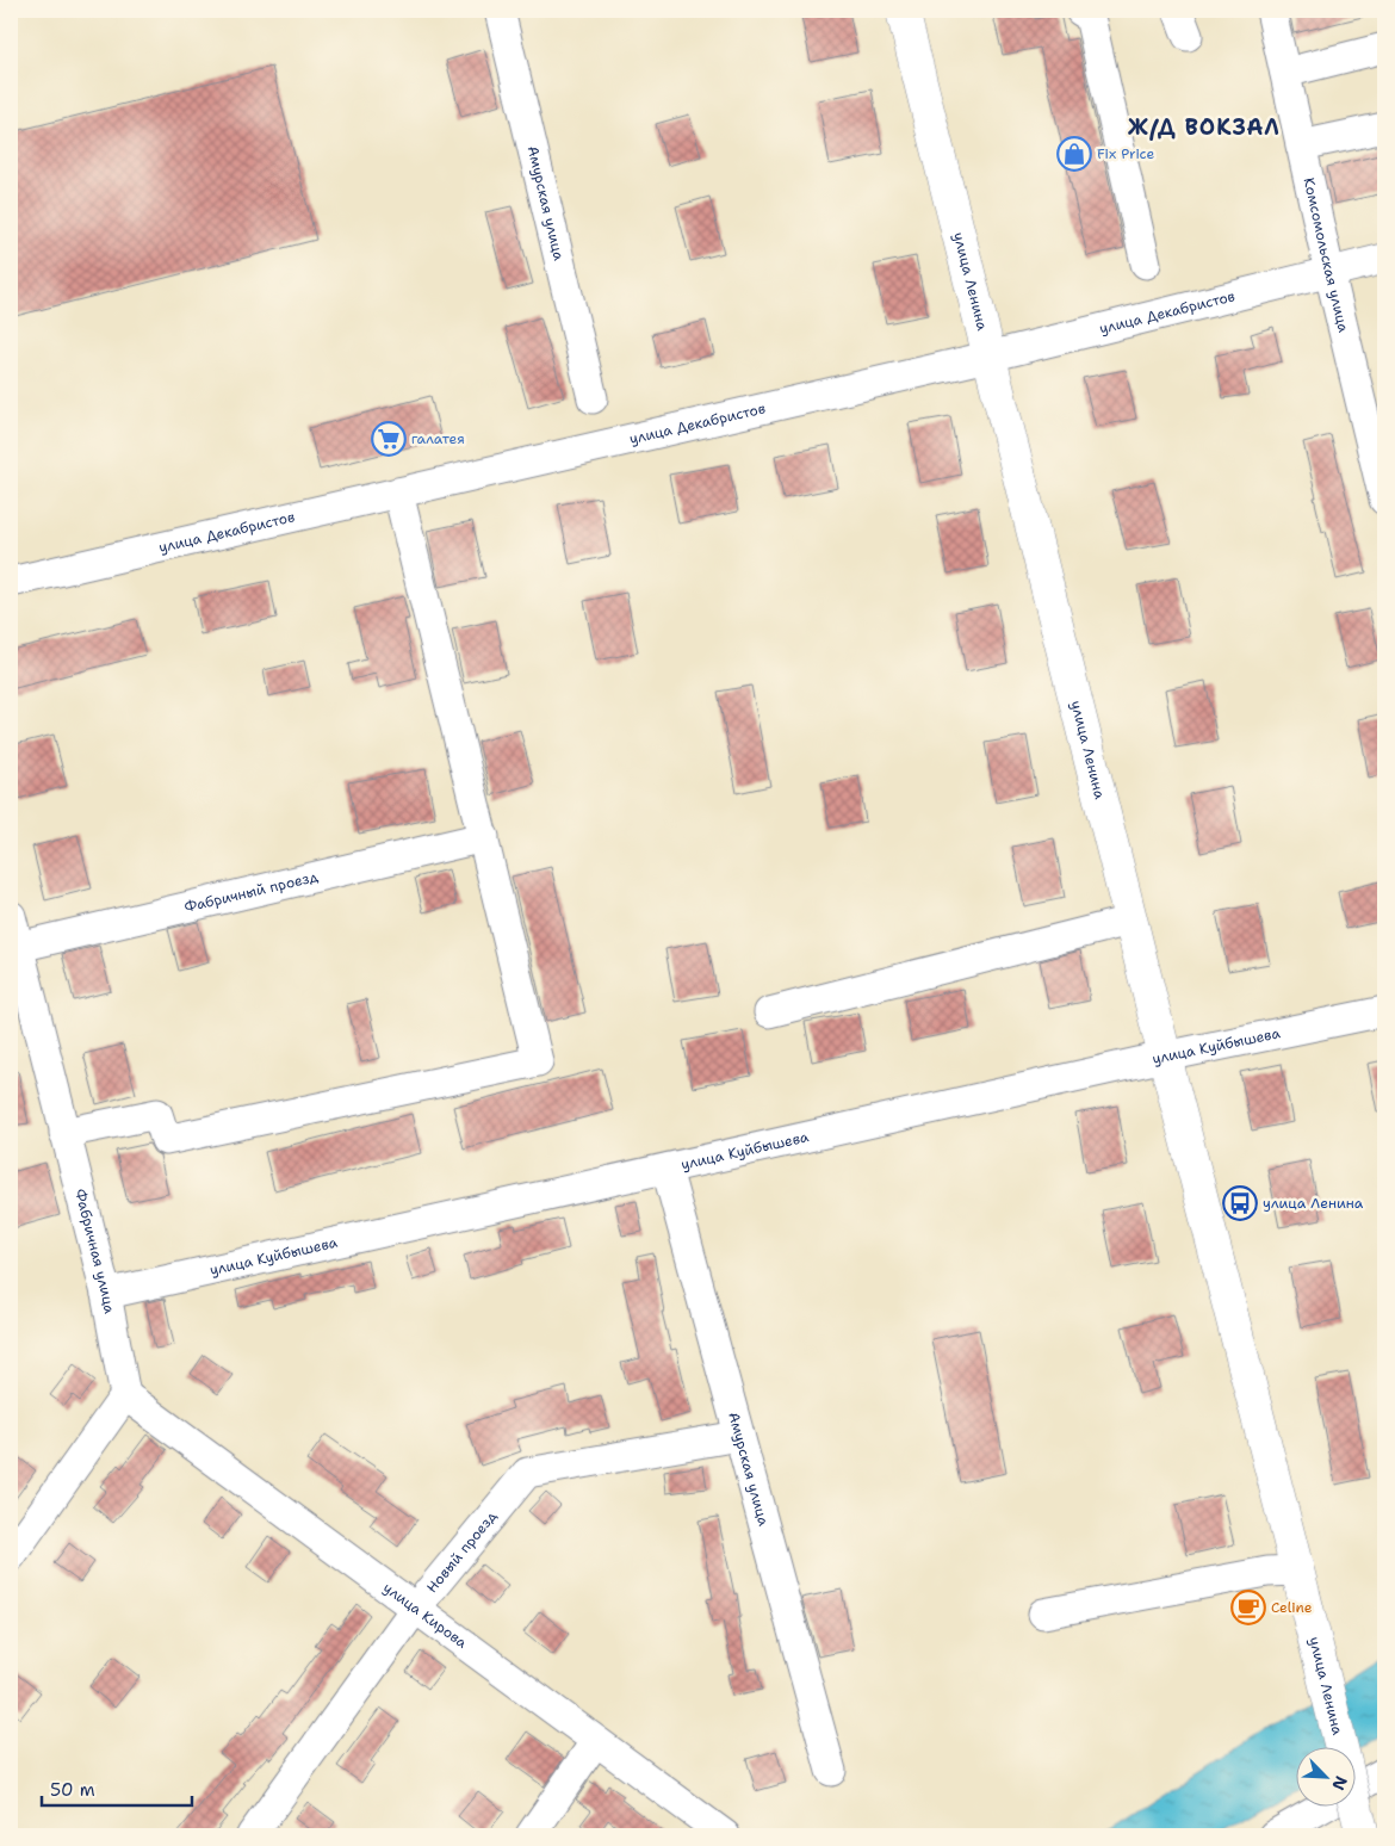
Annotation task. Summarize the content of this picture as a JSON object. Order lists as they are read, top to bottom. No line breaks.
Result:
{"streets":{"main road":["улица Ленина"],"street":["Амурская улица","Комсомольская улица","улица Декабристов","Фабричный проезд","улица Куйбышева","Фабричная улица","Новый проезд","улица Кирова"]},"crossings":[["Амурская улица","улица Куйбышева"],["Амурская улица","Новый проезд"],["Комсомольская улица","улица Декабристов"],["улица Ленина","улица Декабристов"],["улица Ленина","улица Куйбышева"],["Фабричный проезд","Фабричная улица"],["улица Куйбышева","Фабричная улица"],["Фабричная улица","улица Кирова"],["Новый проезд","улица Кирова"]],"districts":["Ж/Д ВОКЗАЛ"],"places":{"shop":["Fix Price"],"supermarket":["галатея"],"bus stop":["улица Ленина"],"cafe":["Celine"]},"scale_bar":"50 m","north":"bottom right"}
